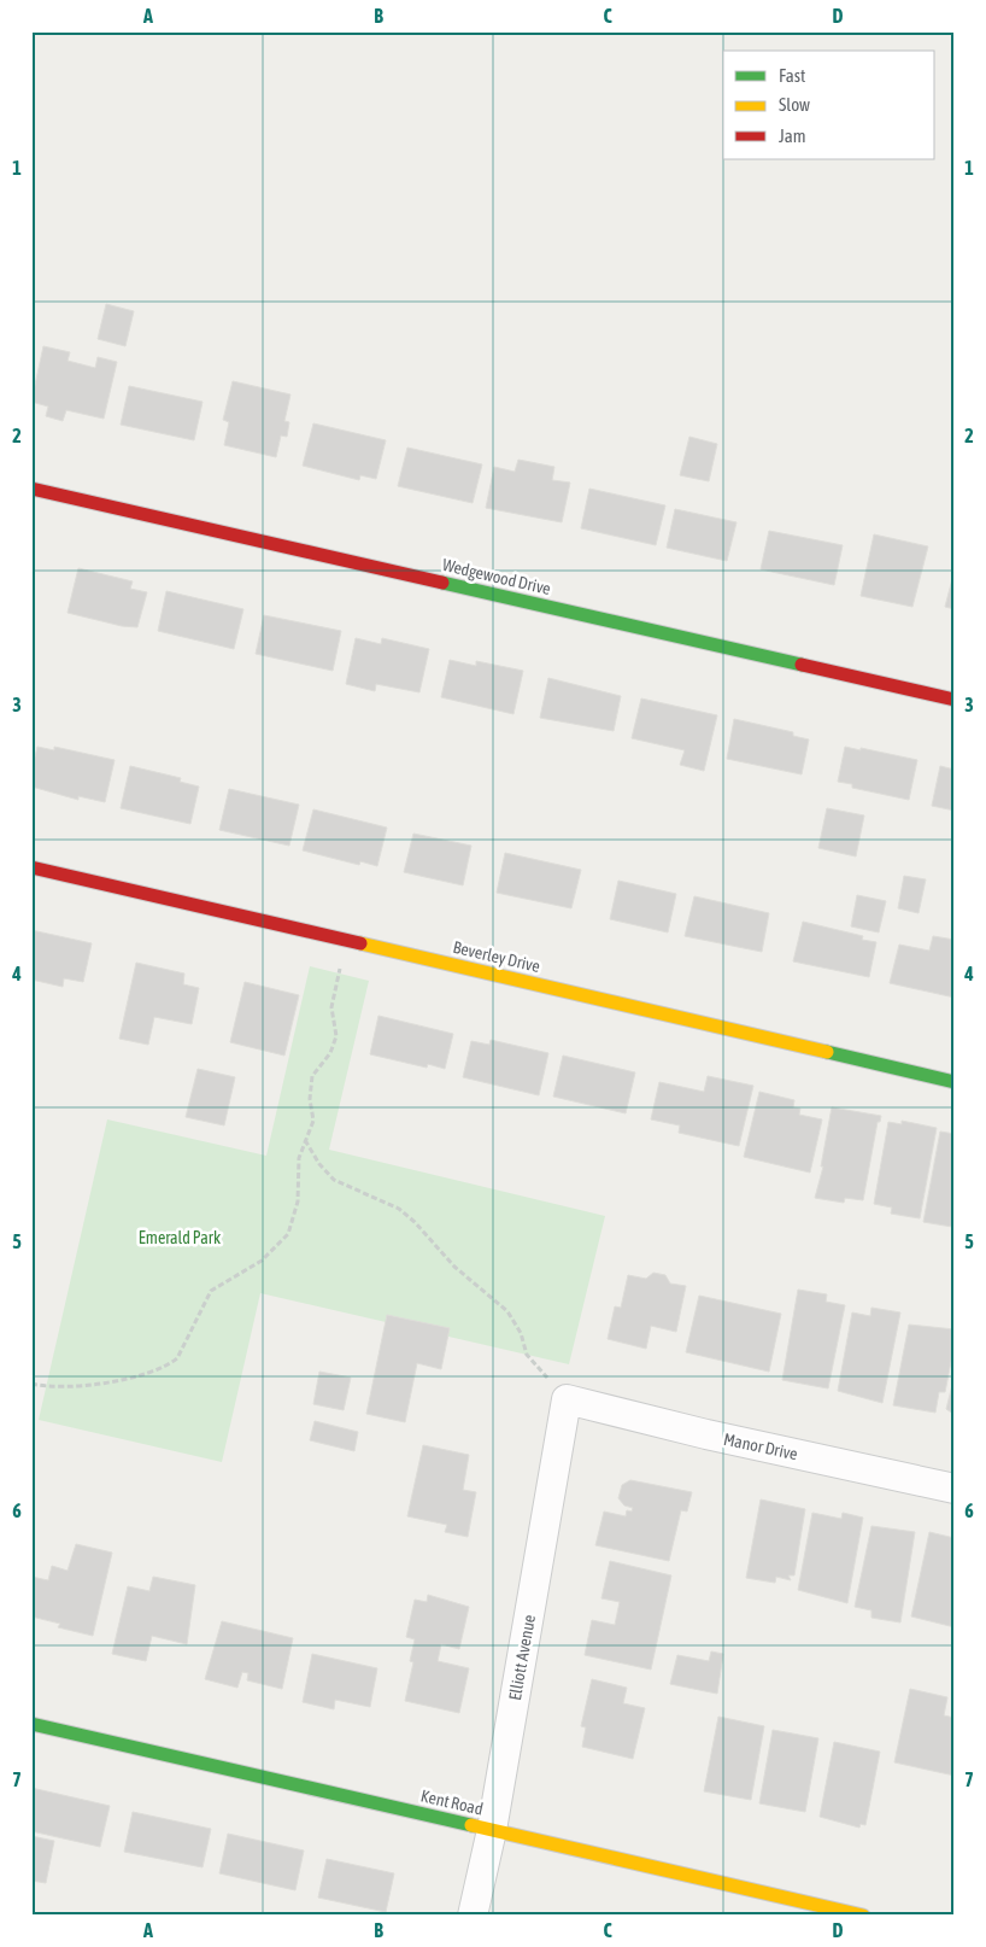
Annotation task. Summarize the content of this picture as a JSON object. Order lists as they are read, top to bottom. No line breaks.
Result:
{"streets":{"street":["Wedgewood Drive","Beverley Drive","Manor Drive","Elliott Avenue","Kent Road"]},"crossings":[["Manor Drive","Elliott Avenue"],["Elliott Avenue","Kent Road"]],"parks":["Emerald Park"],"legend":["Fast","Slow","Jam"],"grid":{"columns":["A","B","C","D"],"rows":["1","2","3","4","5","6","7"]}}
